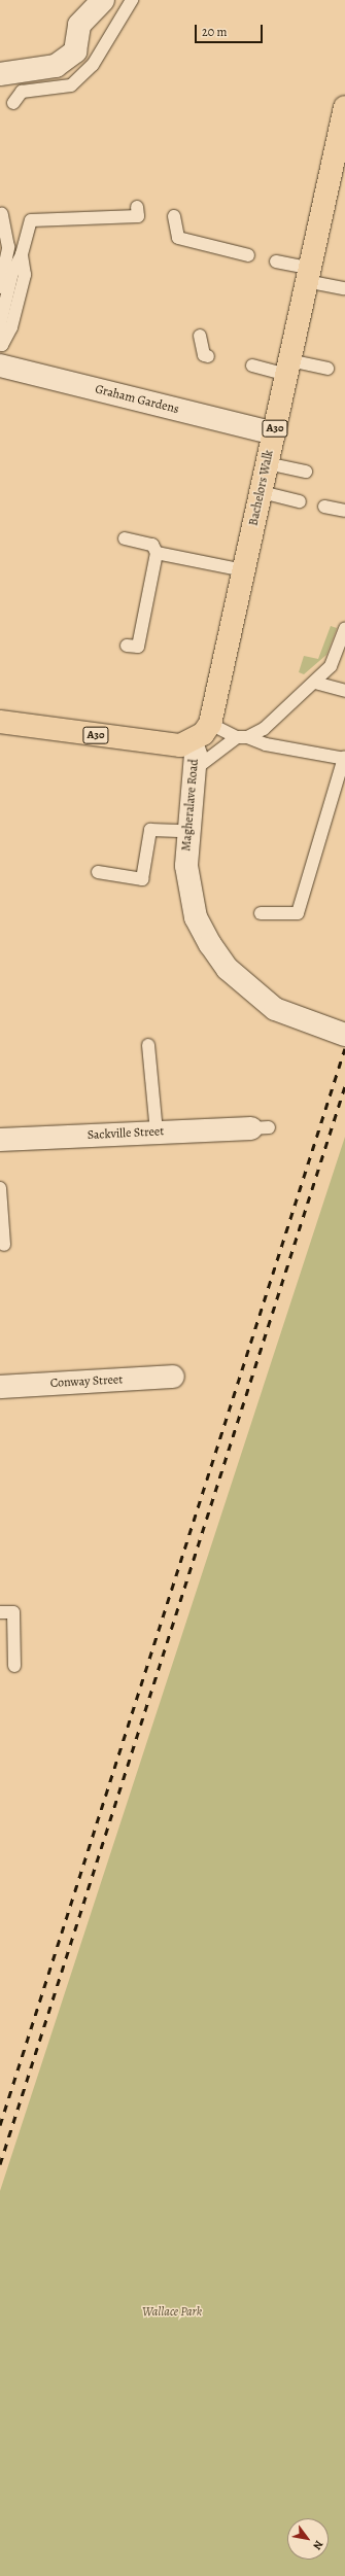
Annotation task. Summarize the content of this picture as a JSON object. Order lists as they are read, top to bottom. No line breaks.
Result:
{"streets":{"main road":["A30","Bachelors Walk"],"street":["Graham Gardens","Magheralave Road","Sackville Street","Conway Street"]},"crossings":[["Graham Gardens","Bachelors Walk"],["A30","Magheralave Road"]],"parks":["Wallace Park"],"scale_bar":"20 m","north":"bottom right"}
